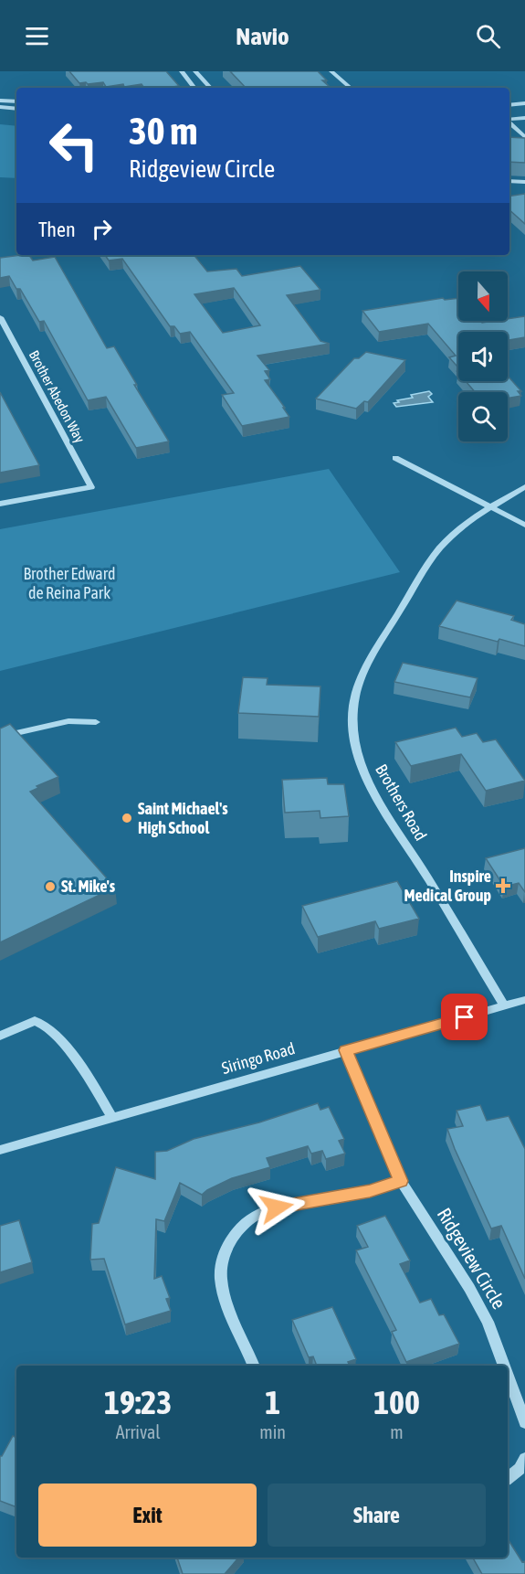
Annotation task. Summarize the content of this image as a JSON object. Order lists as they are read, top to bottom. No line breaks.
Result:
{"streets":{"street":["Brother Abedon Way","Brothers Road","Siringo Road","Ridgeview Circle"]},"crossings":[["Brothers Road","Siringo Road"],["Siringo Road","Ridgeview Circle"]],"parks":["Brother Edward de Reina Park"],"places":{"other":["Saint Michael's High School","St. Mike's"],"health":["Inspire Medical Group"]},"north":"bottom","page":{"header":"Navio","turn":["30 m","Ridgeview Circle"],"then":"Then","eta":["19:23","Arrival","1","min","100","m"],"buttons":["Exit","Share"]}}
